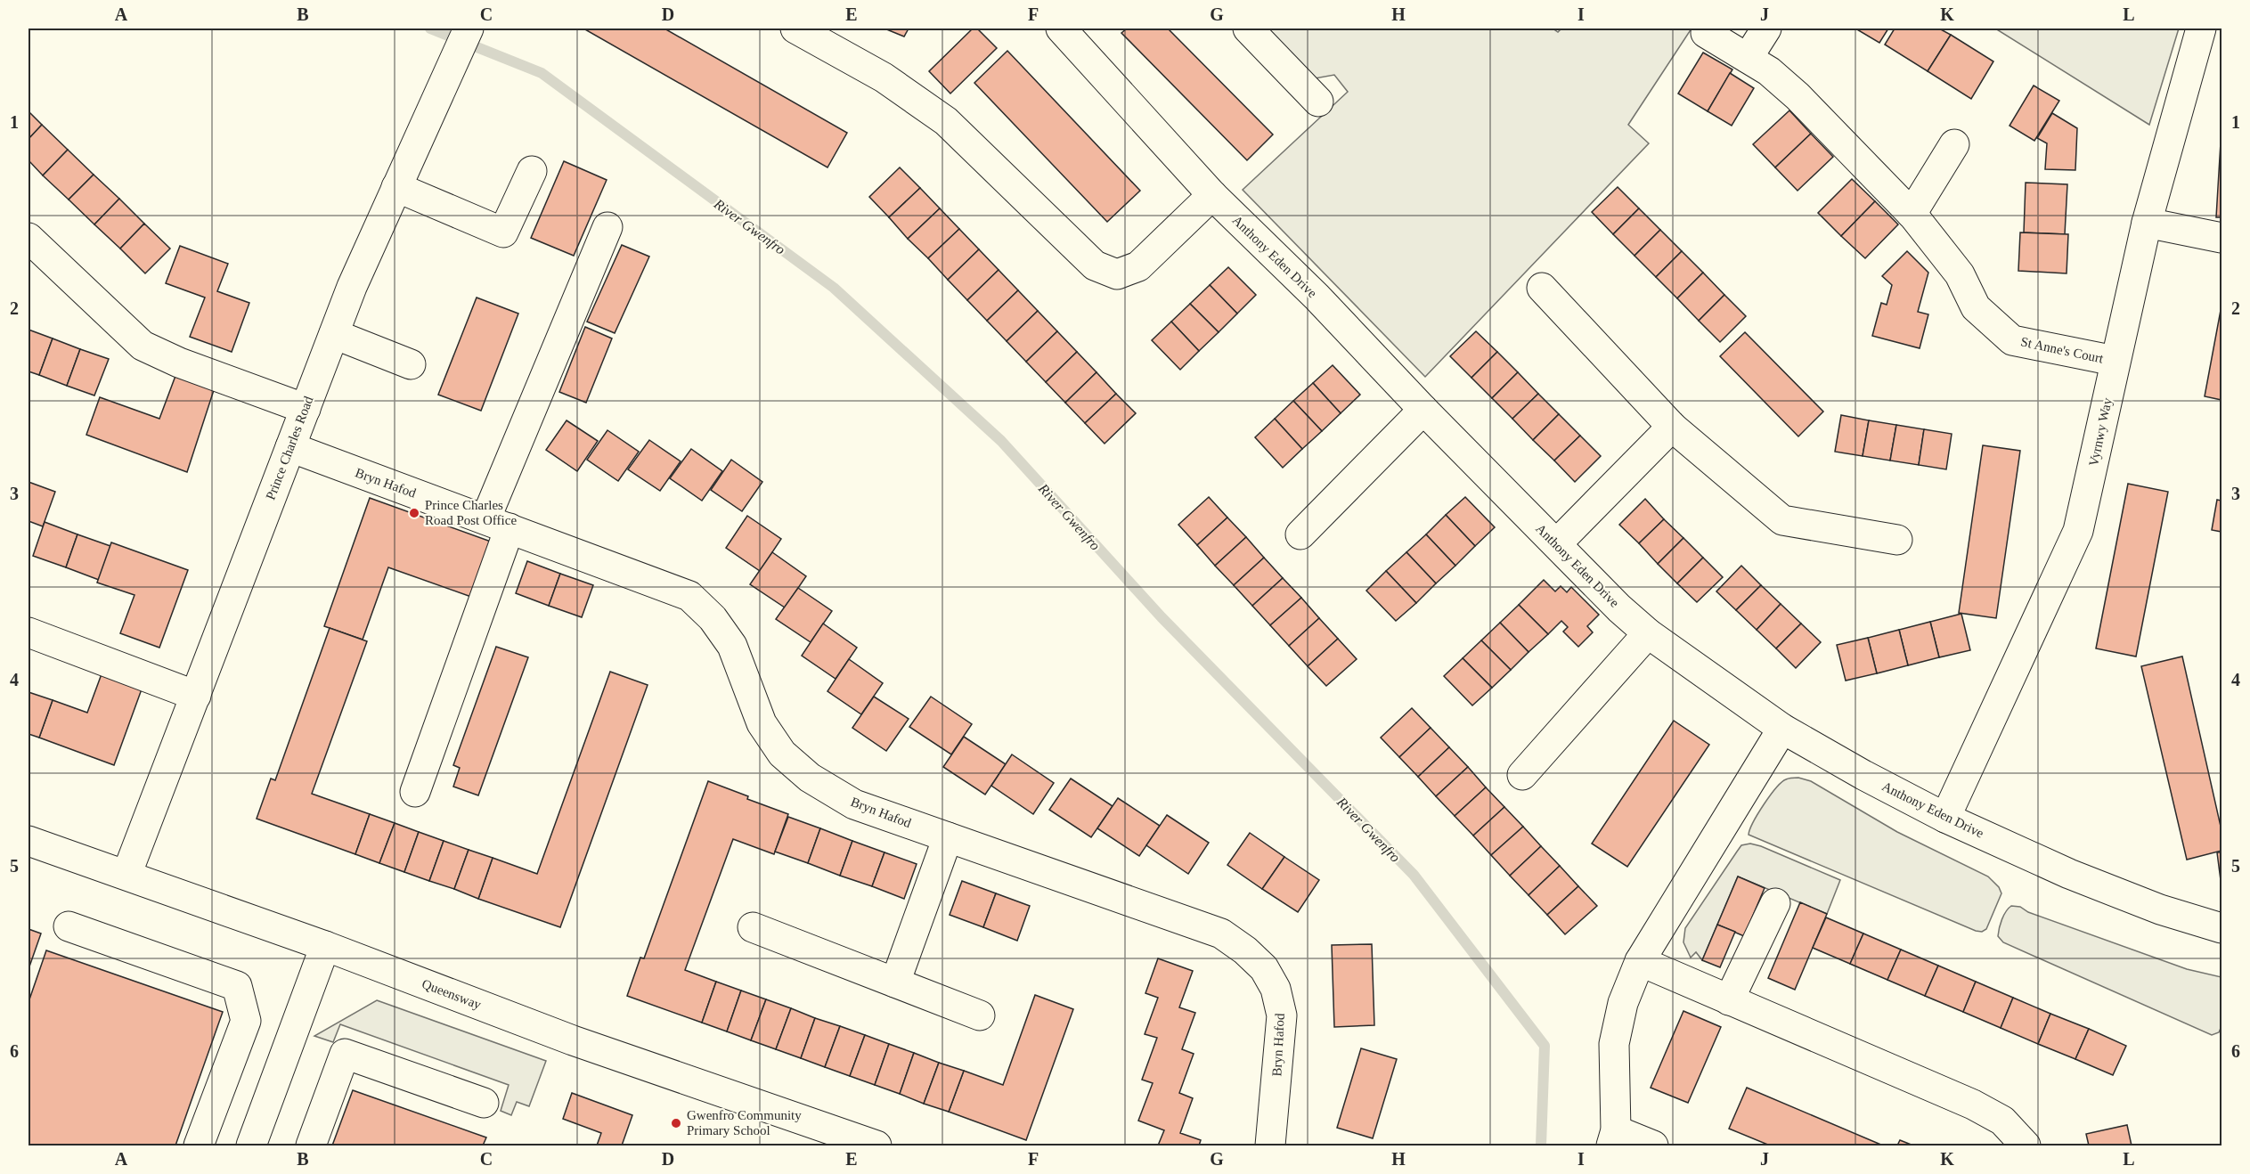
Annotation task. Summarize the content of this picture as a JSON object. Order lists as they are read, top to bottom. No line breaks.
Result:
{"streets":{"street":["Anthony Eden Drive","St Anne's Court","Vyrnwy Way","Prince Charles Road","Bryn Hafod","Queensway"]},"crossings":[["Anthony Eden Drive","Vyrnwy Way"],["St Anne's Court","Vyrnwy Way"],["Prince Charles Road","Bryn Hafod"],["Prince Charles Road","Queensway"]],"water":["River Gwenfro"],"places":["Prince Charles Road Post Office","Gwenfro Community Primary School"],"grid":{"columns":["A","B","C","D","E","F","G","H","I","J","K","L"],"rows":["1","2","3","4","5","6"]}}
